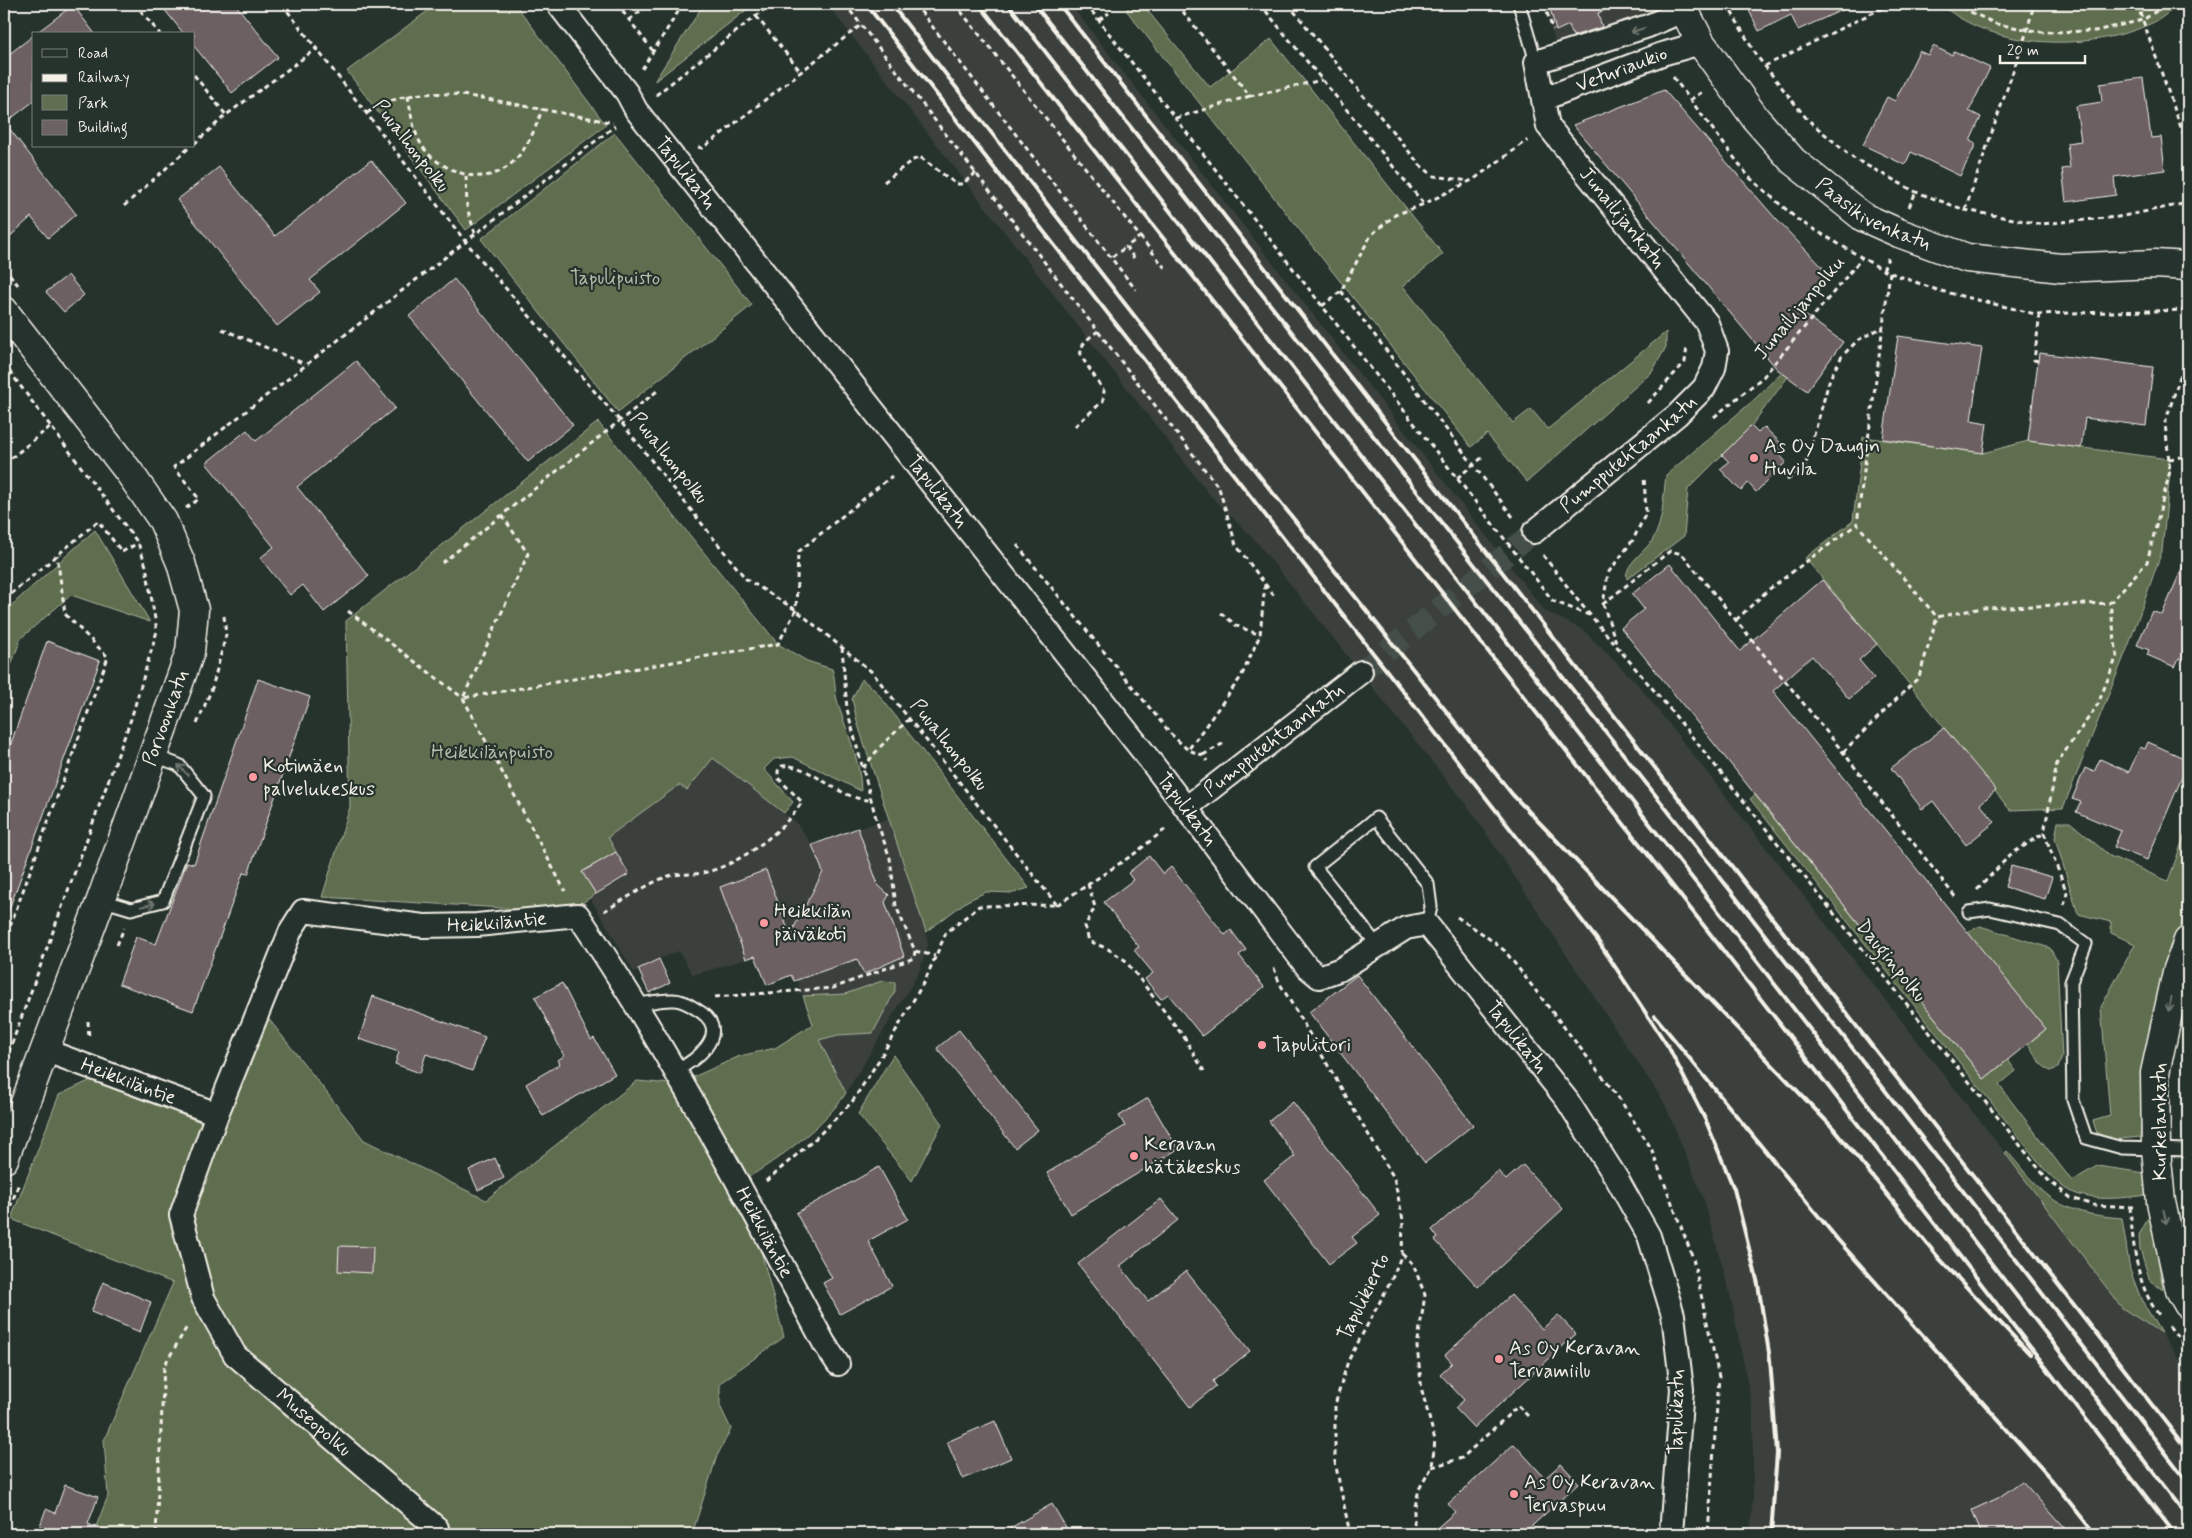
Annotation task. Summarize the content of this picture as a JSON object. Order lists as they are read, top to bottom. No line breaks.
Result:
{"streets":{"street":["Veturiaukio","Tapulikatu","Paasikivenkatu","Junailijankatu","Pumpputehtaankatu","Porvoonkatu","Heikkiläntie","Kurkelankatu","Museopolku"],"path":["Puualhonpolku","Junailijanpolku","Dauginpolku","Tapulikierto"]},"crossings":[["Veturiaukio","Paasikivenkatu"],["Veturiaukio","Junailijankatu"],["Tapulikatu","Pumpputehtaankatu"],["Junailijankatu","Pumpputehtaankatu"],["Porvoonkatu","Heikkiläntie"],["Heikkiläntie","Museopolku"],["Dauginpolku","Kurkelankatu"]],"one_way":["Kurkelankatu"],"parks":["Tapulipuisto","Heikkilänpuisto"],"places":["As Oy Daugin Huvila","Kotimäen palvelukeskus","Heikkilän päiväkoti","Tapulitori","Keravan hätäkeskus","As Oy Keravan Tervamiilu","As Oy Keravan Tervaspuu"],"legend":["Road","Railway","Park","Building"],"scale_bar":"20 m"}
